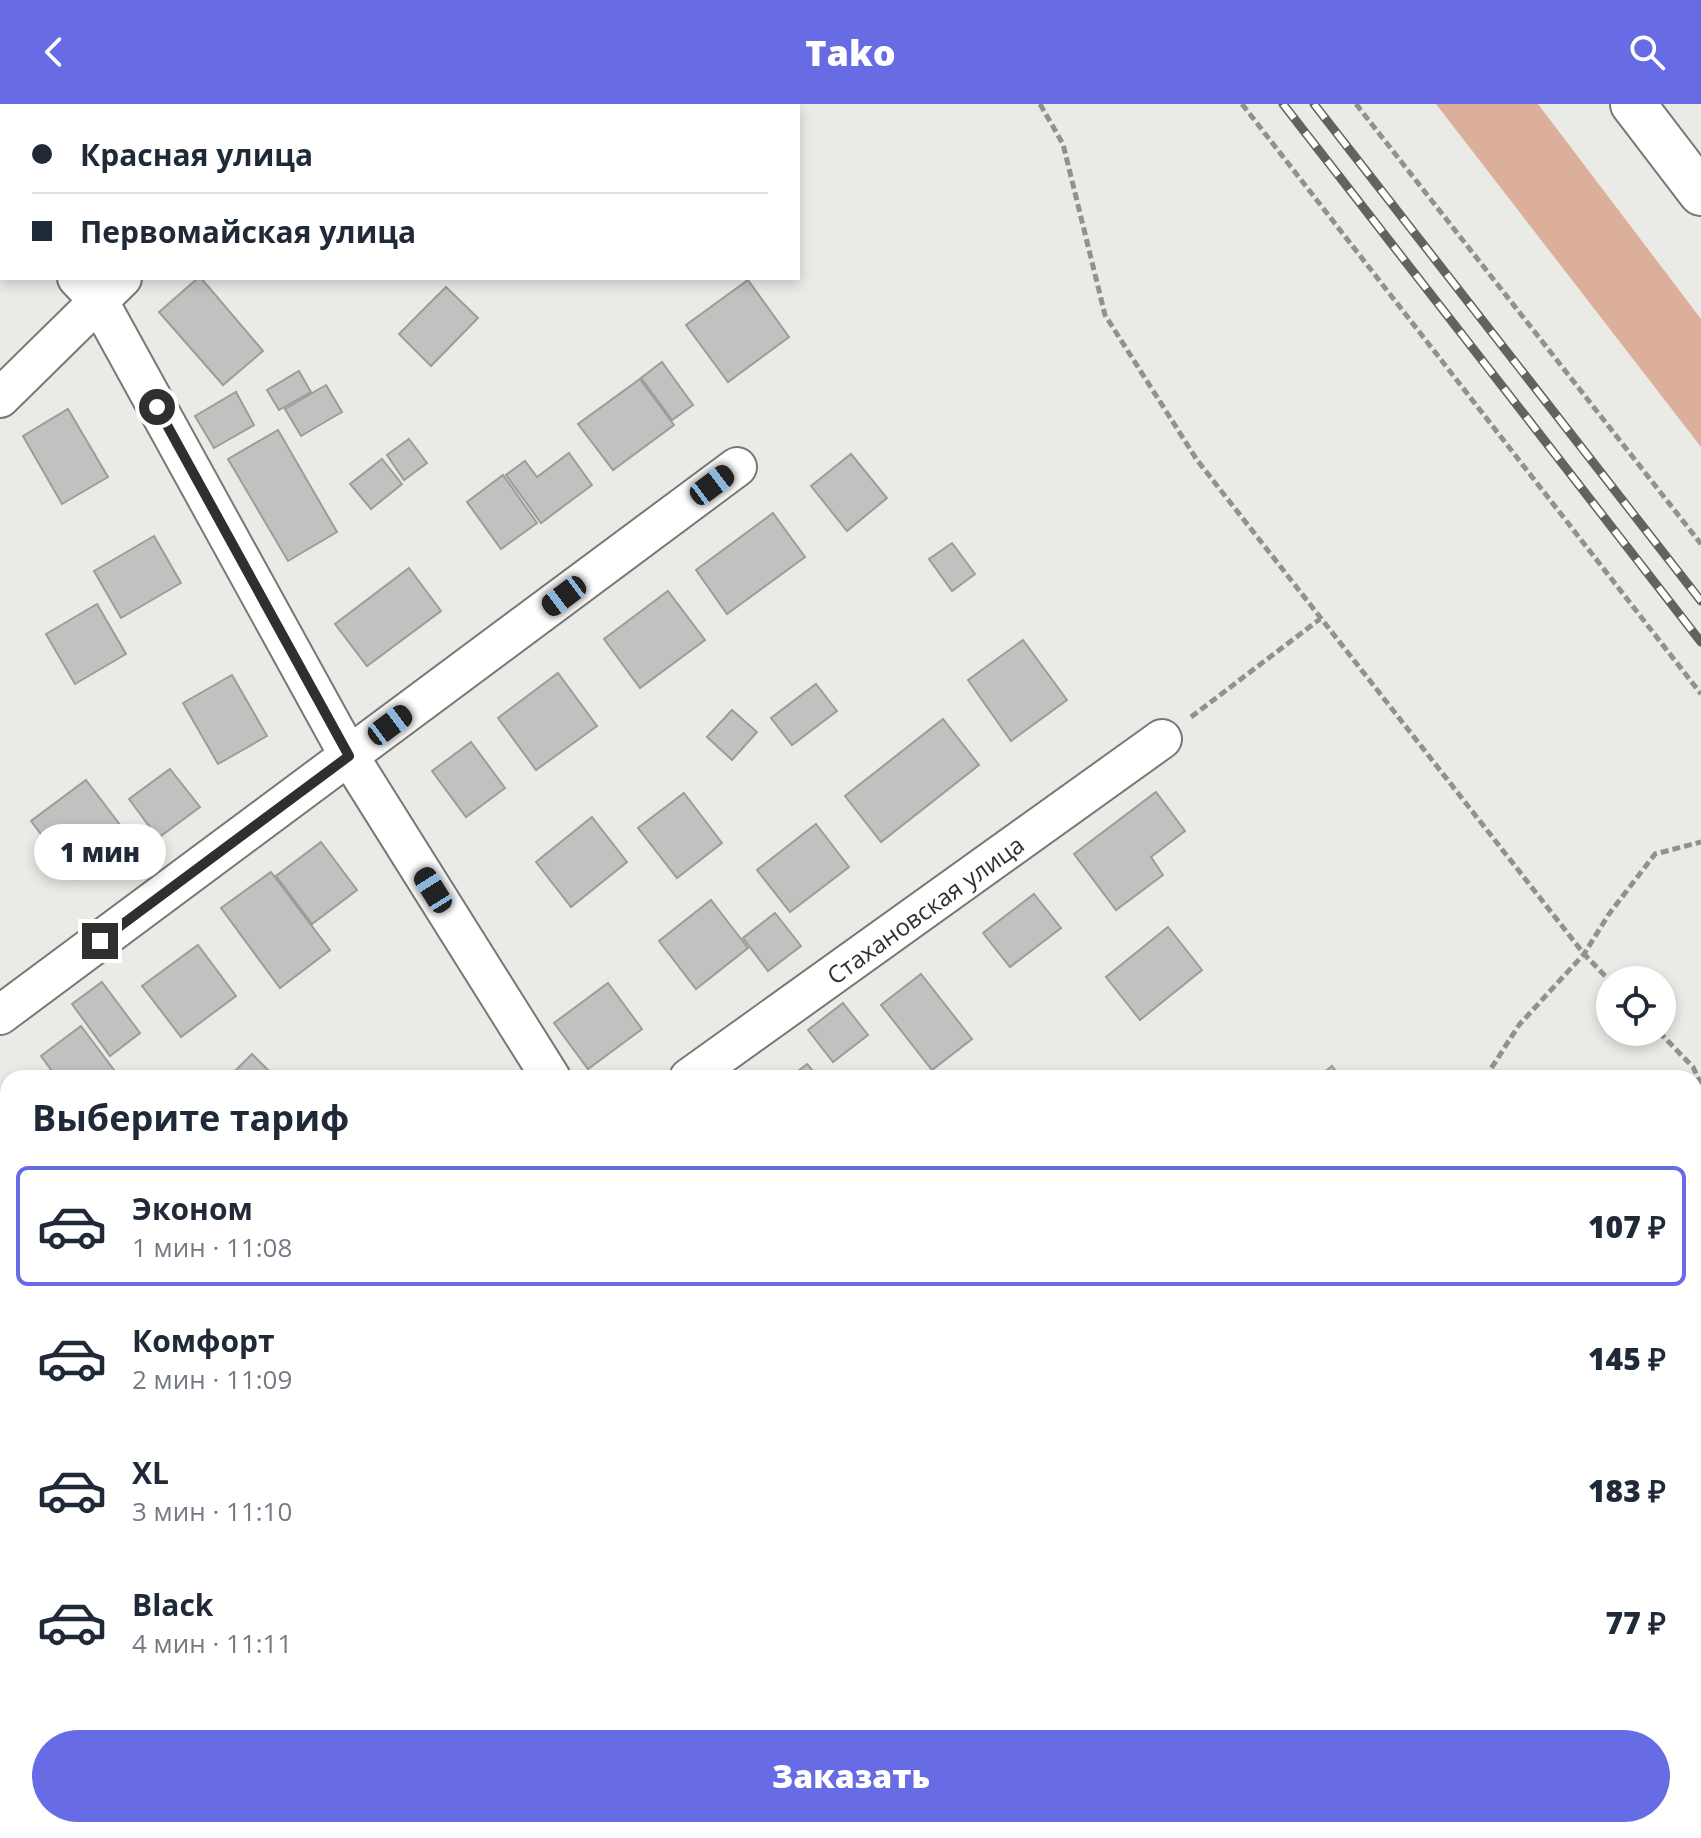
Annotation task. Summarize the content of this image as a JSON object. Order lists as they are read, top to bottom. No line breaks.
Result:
{"streets":{"street":["Стахановская улица"]},"page":{"header":"Tako","banner":["Красная улица","Первомайская улица"],"bubble":"1 мин","heading":"Выберите тариф","list":[{"name":"Эконом","note":"1 мин · 11:08","value":"107 ₽"},{"name":"Комфорт","note":"2 мин · 11:09","value":"145 ₽"},{"name":"XL","note":"3 мин · 11:10","value":"183 ₽"},{"name":"Black","note":"4 мин · 11:11","value":"77 ₽"}],"buttons":"Заказать"}}
